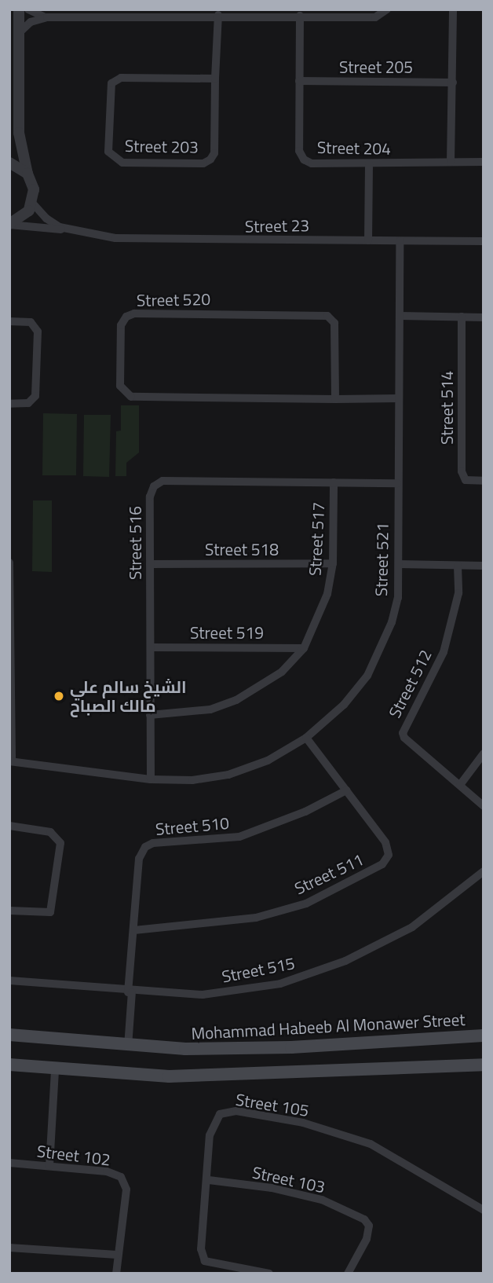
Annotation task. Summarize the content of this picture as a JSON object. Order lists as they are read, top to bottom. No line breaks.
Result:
{"streets":{"main road":["Mohammad Habeeb Al Monawer Street"],"street":["Street 205","Street 203","Street 204","Street 23","Street 520","Street 514","Street 517","Street 516","Street 518","Street 521","Street 519","Street 512","Street 510","Street 511","Street 515","Street 105","Street 102","Street 103"]},"crossings":[["Street 205","Street 204"],["Street 23","Street 521"],["Street 520","Street 521"],["Street 517","Street 516"],["Street 517","Street 518"],["Street 517","Street 519"],["Street 516","Street 518"],["Street 516","Street 521"],["Street 516","Street 519"],["Street 521","Street 511"],["Street 510","Street 511"],["Street 510","Street 515"],["Street 510","Mohammad Habeeb Al Monawer Street"],["Street 105","Street 103"]],"places":["الشيخ سالم علي مالك الصباح"]}
